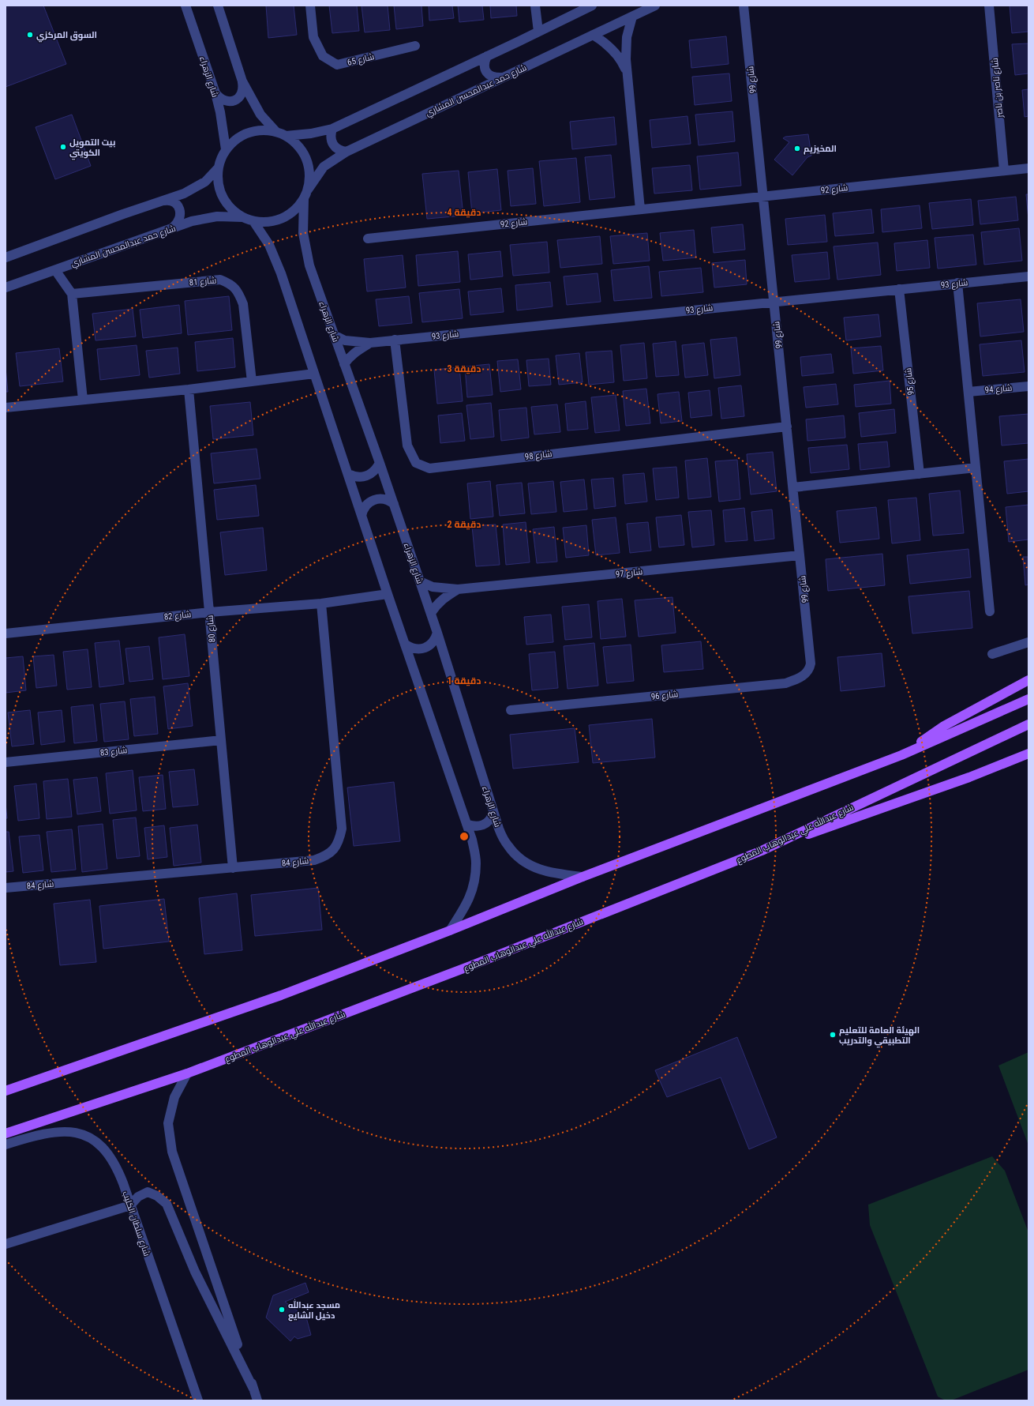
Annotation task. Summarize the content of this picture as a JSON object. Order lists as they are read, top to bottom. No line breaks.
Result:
{"streets":{"main road":["شارع عبدالله علي عبدالوهاب المطوع"],"street":["شارع 65","شارع الزهراء","شارع 99","شارع ناصر بن ناصر","شارع حمد عبدالمحسن المشاري","شارع 92","شارع 81","شارع 93","شارع 95","شارع 94","شارع 98","شارع 97","شارع 82","شارع 80","شارع 96","شارع 83","شارع 84","شارع سلطان الكليب"]},"crossings":[["شارع الزهراء","شارع حمد عبدالمحسن المشاري"],["شارع الزهراء","شارع 93"],["شارع الزهراء","شارع 97"],["شارع 99","شارع 92"],["شارع 99","شارع 93"],["شارع 99","شارع 98"],["شارع 99","شارع 97"],["شارع 99","شارع 96"],["شارع ناصر بن ناصر","شارع 92"],["شارع 93","شارع 95"],["شارع 93","شارع 98"],["شارع 82","شارع 80"],["شارع 82","شارع 84"],["شارع 80","شارع 83"],["شارع 80","شارع 84"]],"places":["السوق المركزي","بيت التمويل الكويتي","المخيزيم","الهيئة العامة للتعليم التطبيقي والتدريب","مسجد عبدالله دخيل الشايع"],"rings":["4 دقيقة","3 دقيقة","2 دقيقة","1 دقيقة"]}
